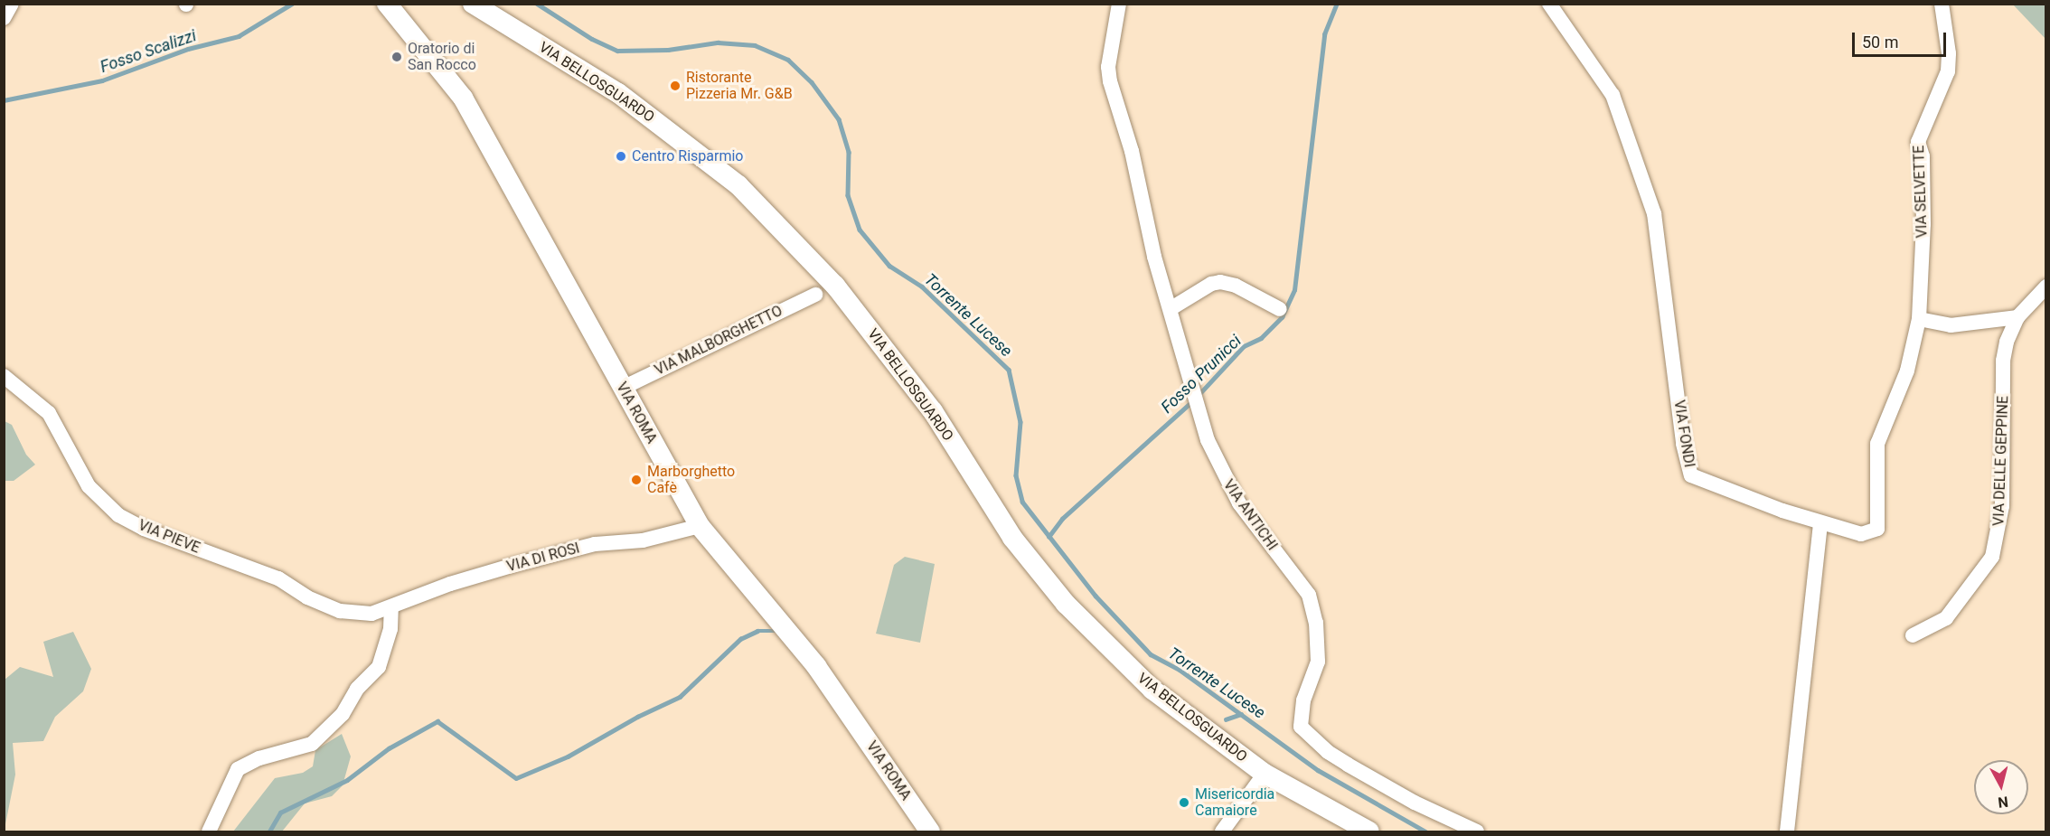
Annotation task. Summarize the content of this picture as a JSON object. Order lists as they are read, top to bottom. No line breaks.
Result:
{"streets":{"main road":["VIA BELLOSGUARDO","VIA ROMA"],"street":["VIA SELVETTE","VIA MALBORGHETTO","VIA FONDI","VIA DELLE GEPPINE","VIA ANTICHI","VIA PIEVE","VIA DI ROSI"]},"crossings":[["VIA SELVETTE","VIA FONDI"],["VIA MALBORGHETTO","VIA ROMA"],["VIA ROMA","VIA DI ROSI"],["VIA PIEVE","VIA DI ROSI"]],"water":["Fosso Scalizzi","Torrente Lucese","Fosso Prunicci"],"places":["Oratorio di San Rocco","Ristorante Pizzeria Mr. G&B","Centro Risparmio","Marborghetto Cafè","Misericordia Camaiore"],"scale_bar":"50 m","north":"bottom"}
